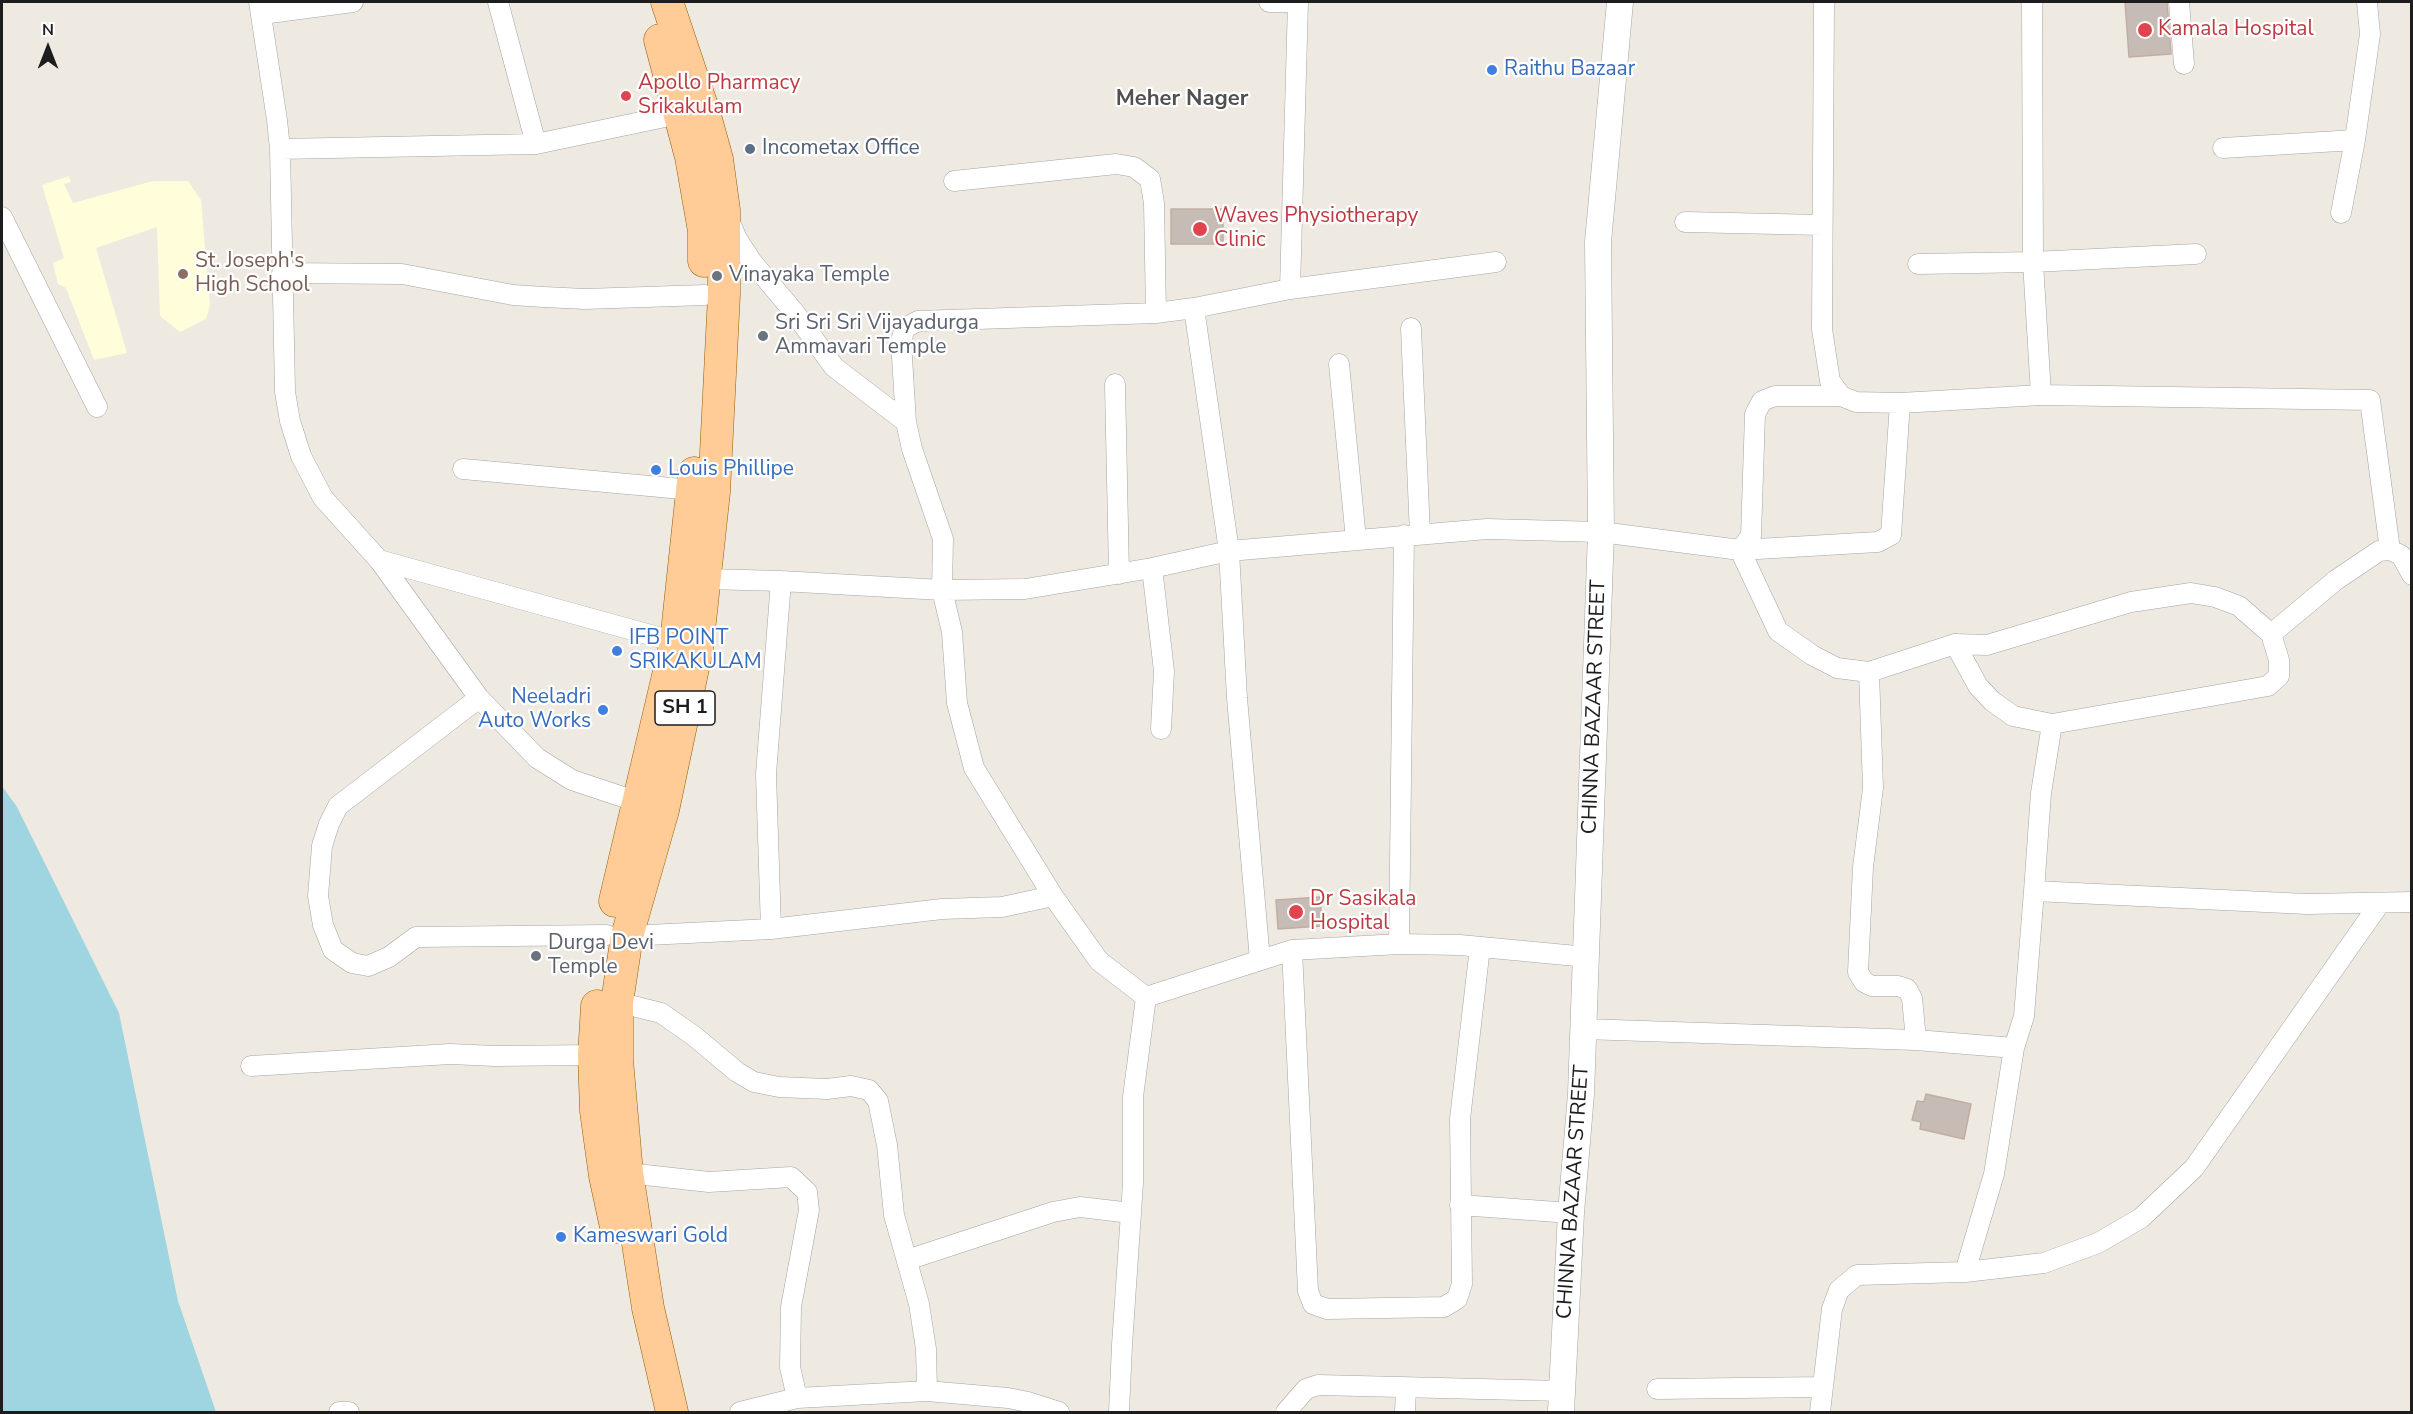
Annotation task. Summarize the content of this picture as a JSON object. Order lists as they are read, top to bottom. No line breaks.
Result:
{"streets":{"main road":["SH 1"],"street":["CHINNA BAZAAR STREET"]},"districts":["Meher Nager"],"places":["Kamala Hospital","Raithu Bazaar","Apollo Pharmacy Srikakulam","Incometax Office","Waves Physiotherapy Clinic","St. Joseph's High School","Vinayaka Temple","Sri Sri Sri Vijayadurga Ammavari Temple","Louis Phillipe","IFB POINT SRIKAKULAM","Neeladri Auto Works","Dr Sasikala Hospital","Durga Devi Temple","Kameswari Gold"],"north":"top"}
